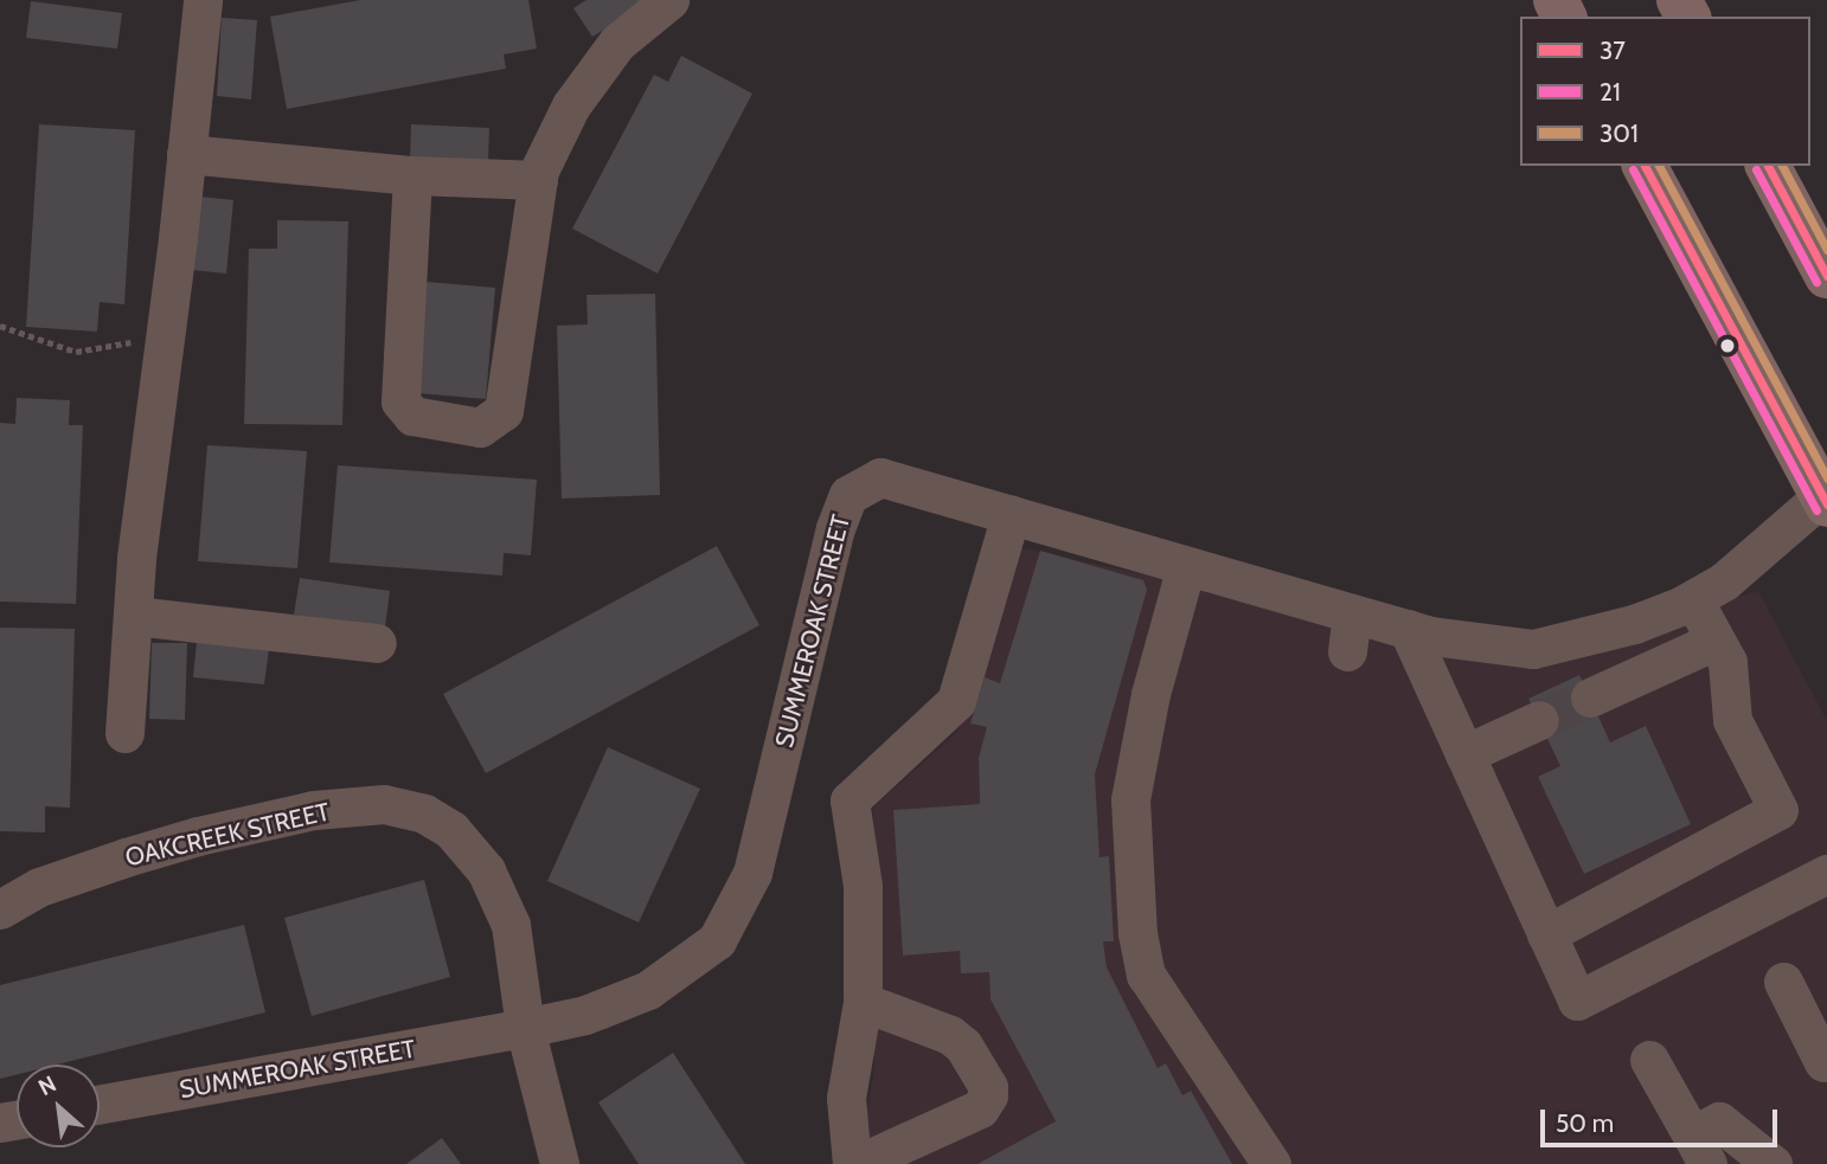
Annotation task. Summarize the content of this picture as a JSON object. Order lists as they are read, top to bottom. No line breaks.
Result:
{"streets":{"street":["SUMMEROAK STREET","OAKCREEK STREET"]},"crossings":[["SUMMEROAK STREET","OAKCREEK STREET"]],"lines":["transit line 37","transit line 301","transit line 21"],"legend":["37","21","301"],"scale_bar":"50 m","north":"top left"}
